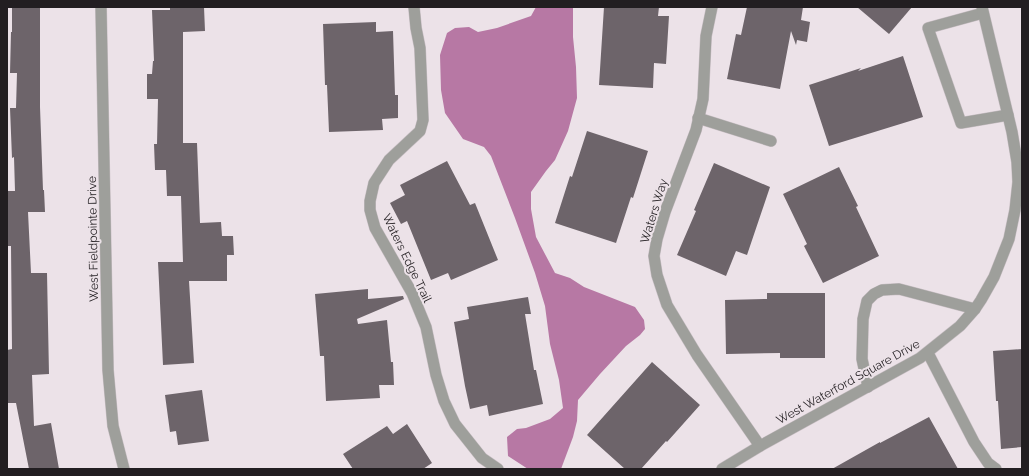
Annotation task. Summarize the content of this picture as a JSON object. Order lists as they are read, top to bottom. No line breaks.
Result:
{"streets":{"street":["Waters Way","West Fieldpointe Drive","Waters Edge Trail","West Waterford Square Drive"]},"crossings":[["Waters Way","West Waterford Square Drive"]]}
